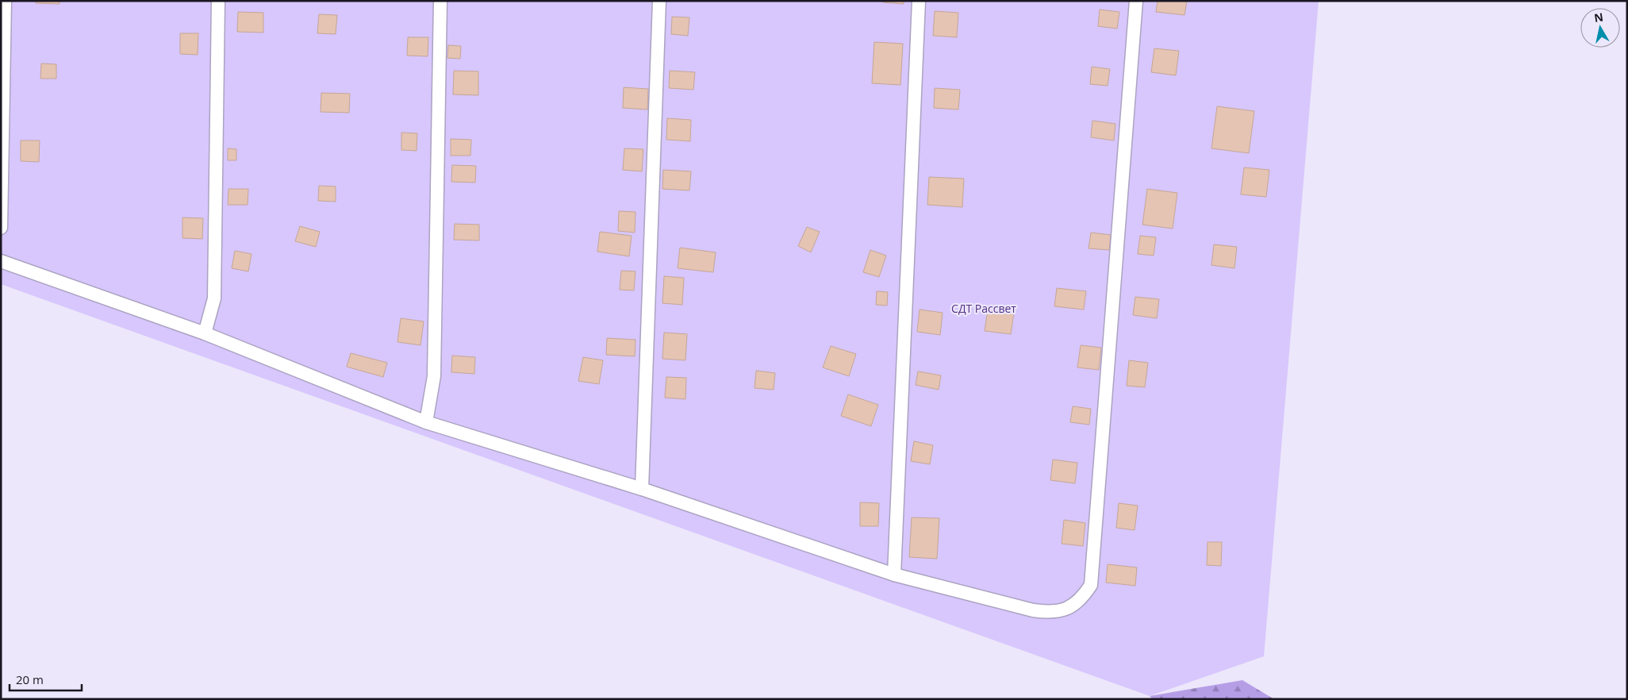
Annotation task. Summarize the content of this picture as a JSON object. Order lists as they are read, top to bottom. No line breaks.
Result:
{"parks":["СДТ Рассвет"],"scale_bar":"20 m","north":"top"}
